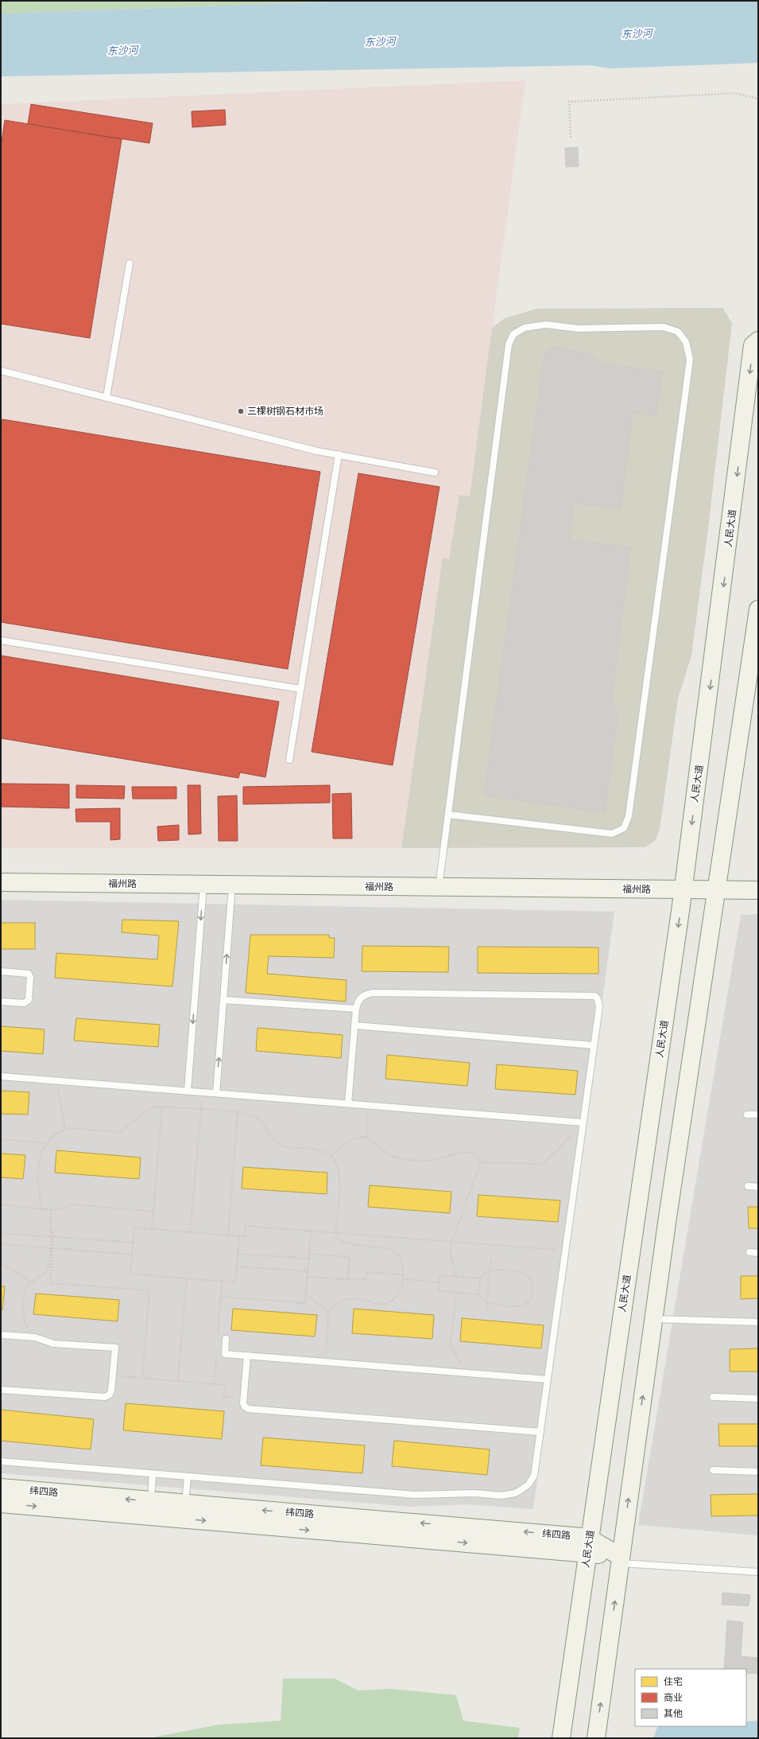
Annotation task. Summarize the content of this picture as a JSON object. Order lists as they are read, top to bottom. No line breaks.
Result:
{"streets":{"street":["人民大道","福州路","纬四路"]},"crossings":[["人民大道","福州路"],["人民大道","纬四路"]],"water":["东沙河"],"places":["三棵树钢石材市场"],"legend":["住宅","商业","其他"]}
